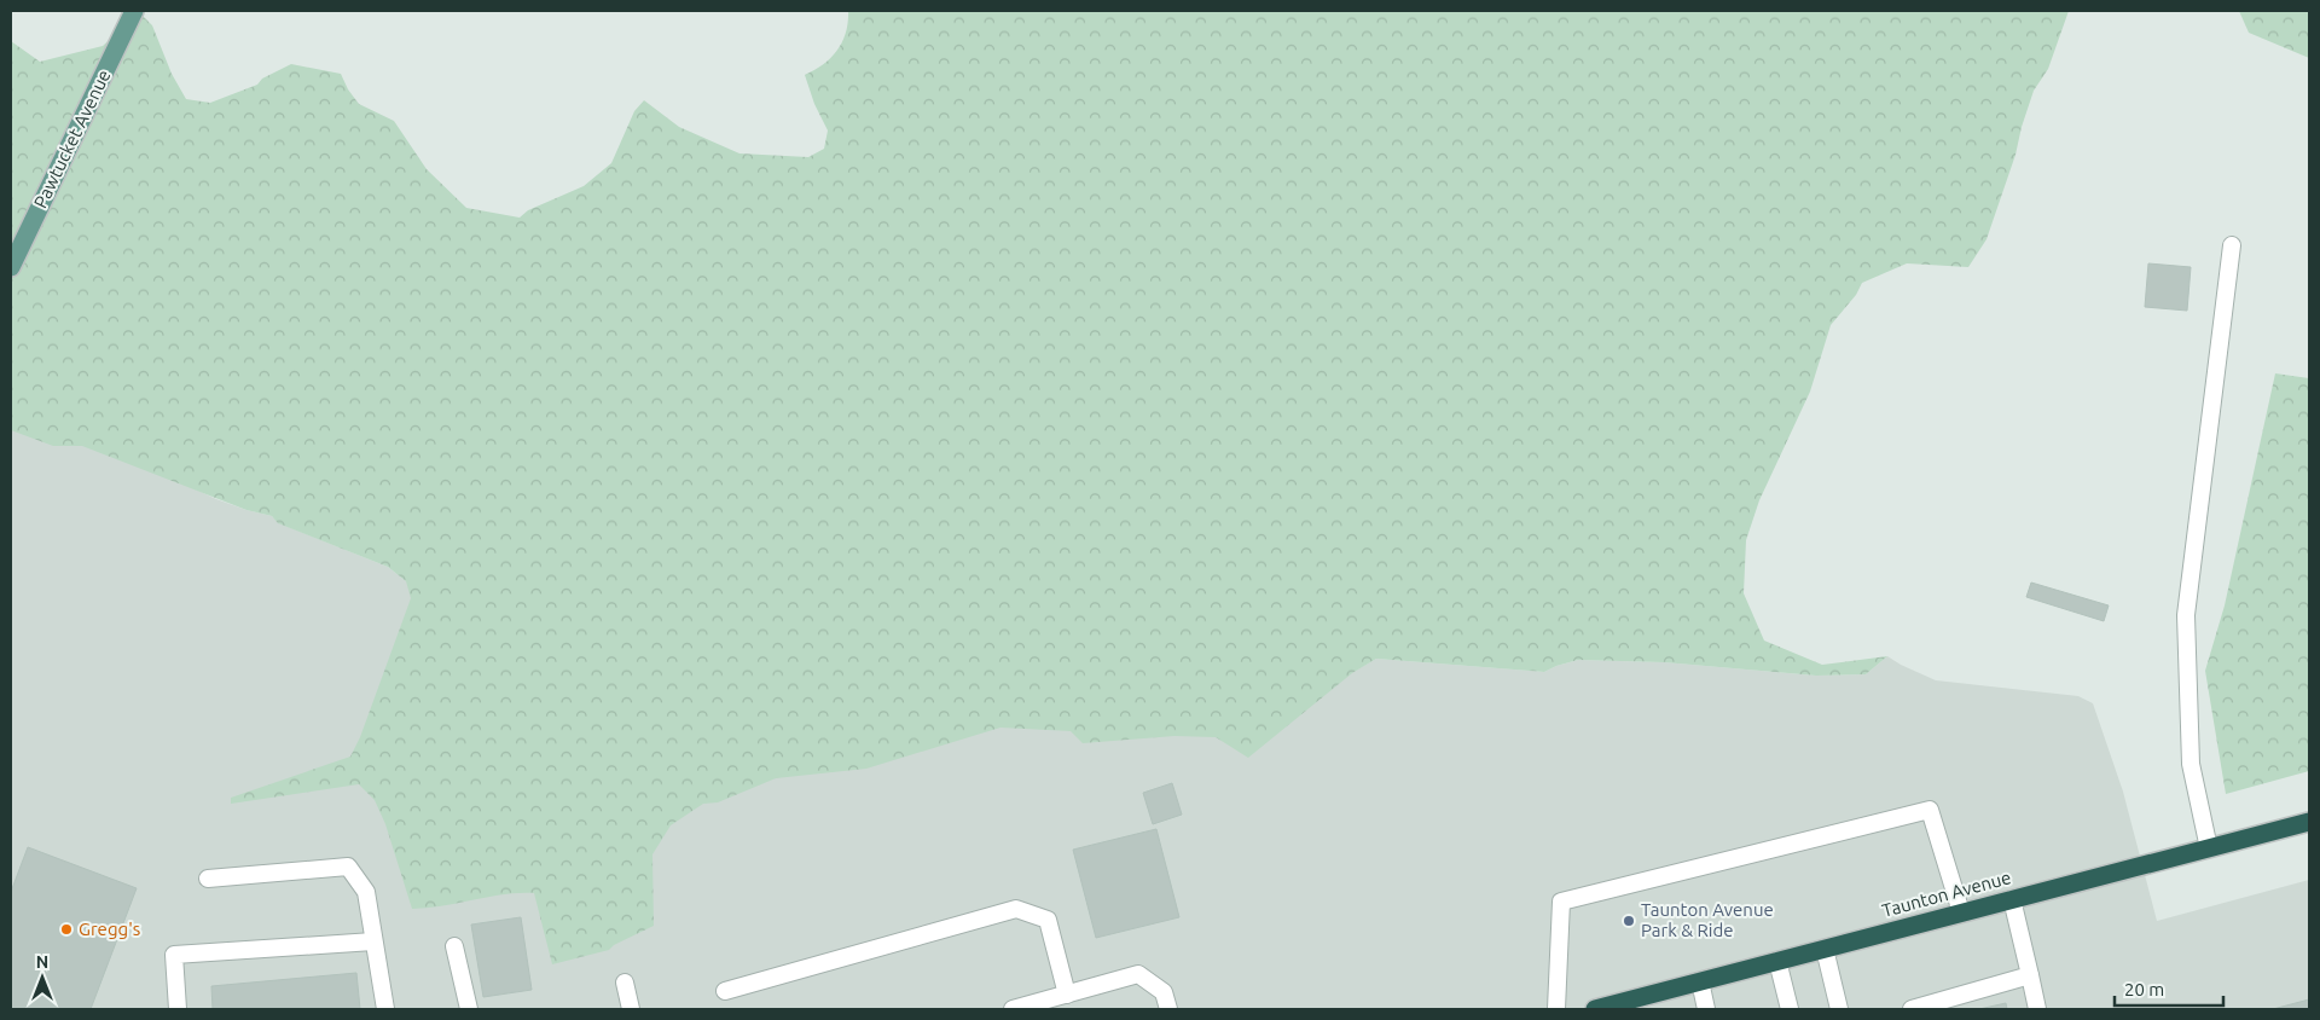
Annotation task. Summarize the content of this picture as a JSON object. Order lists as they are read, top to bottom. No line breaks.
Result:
{"streets":{"highway":["Taunton Avenue"],"main road":["Pawtucket Avenue"]},"places":["Taunton Avenue Park & Ride","Gregg's"],"scale_bar":"20 m","north":"top"}
